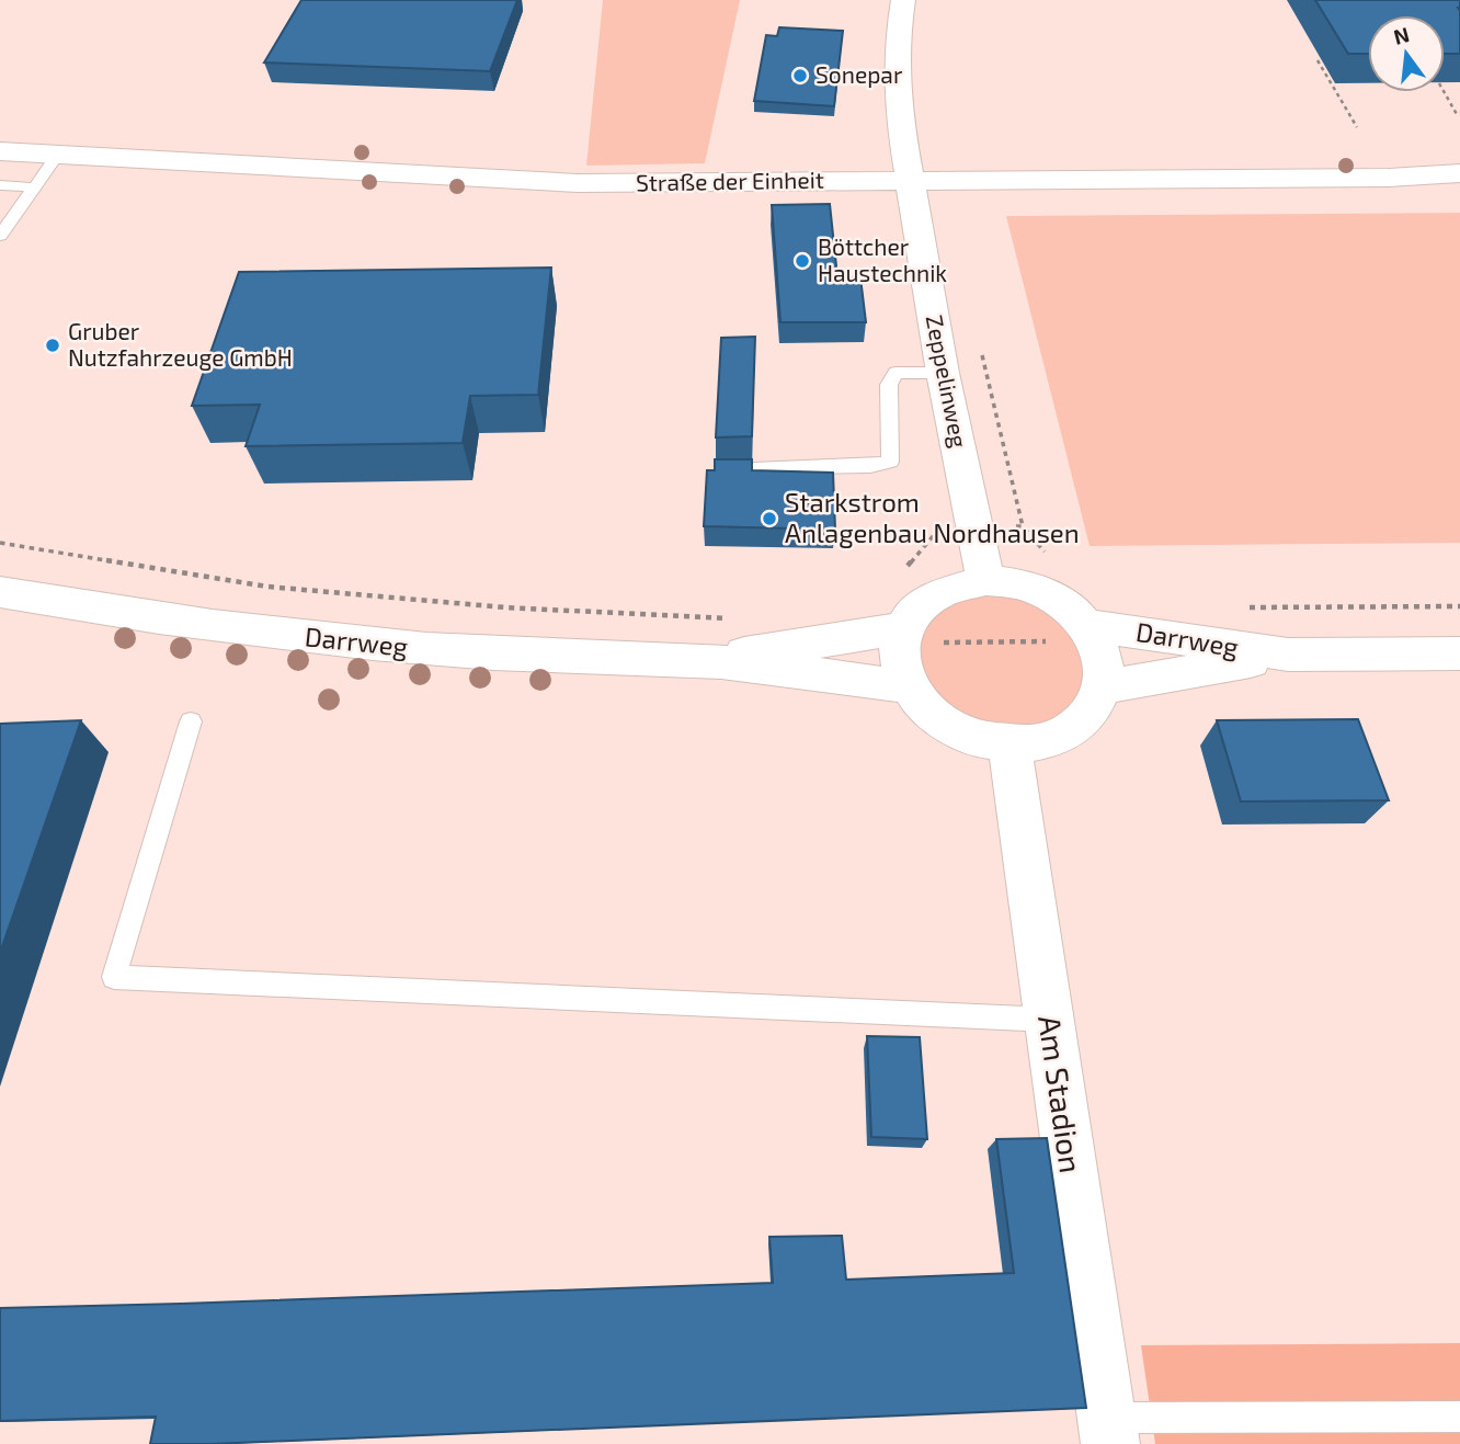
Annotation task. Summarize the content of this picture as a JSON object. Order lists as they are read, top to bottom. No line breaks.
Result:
{"streets":{"street":["Straße der Einheit","Zeppelinweg","Darrweg","Am Stadion"]},"crossings":[["Straße der Einheit","Zeppelinweg"]],"places":["Sonepar","Böttcher Haustechnik","Gruber Nutzfahrzeuge GmbH","Starkstrom Anlagenbau Nordhausen"],"north":"top"}
